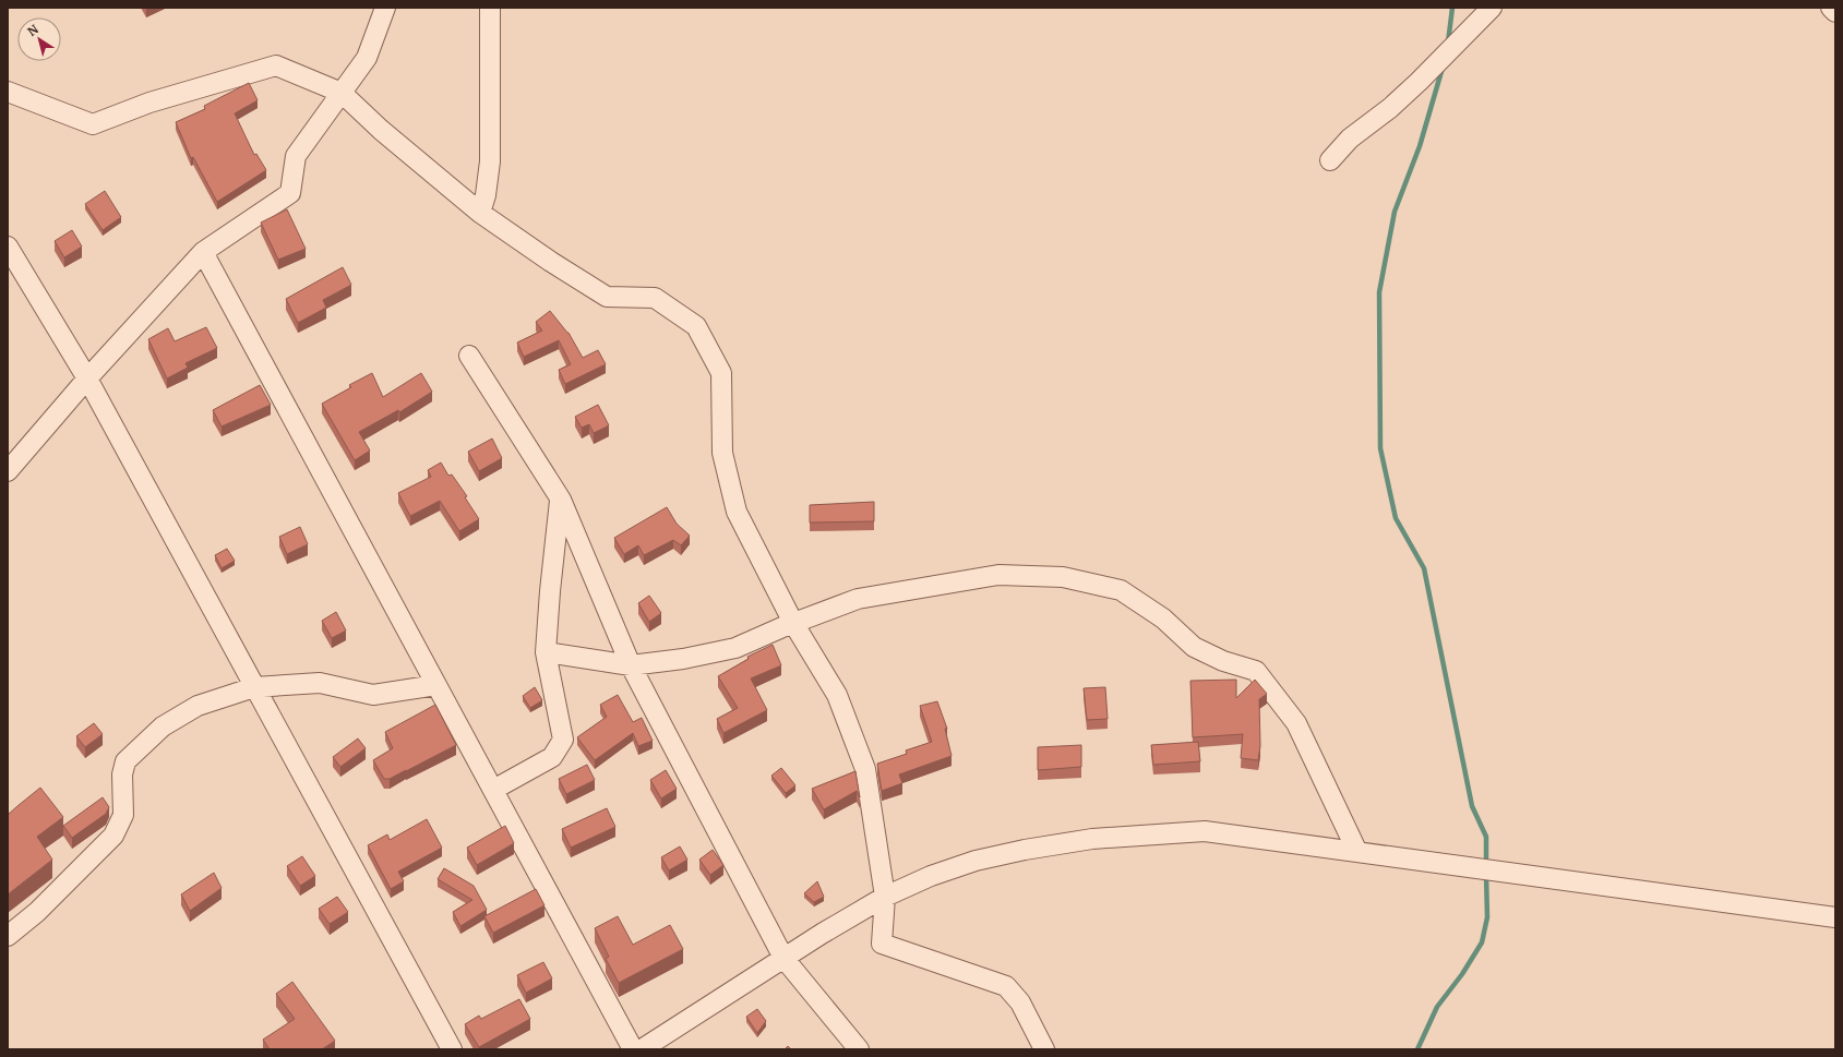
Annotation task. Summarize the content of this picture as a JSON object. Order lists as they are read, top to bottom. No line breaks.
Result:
{"north":"top left"}
